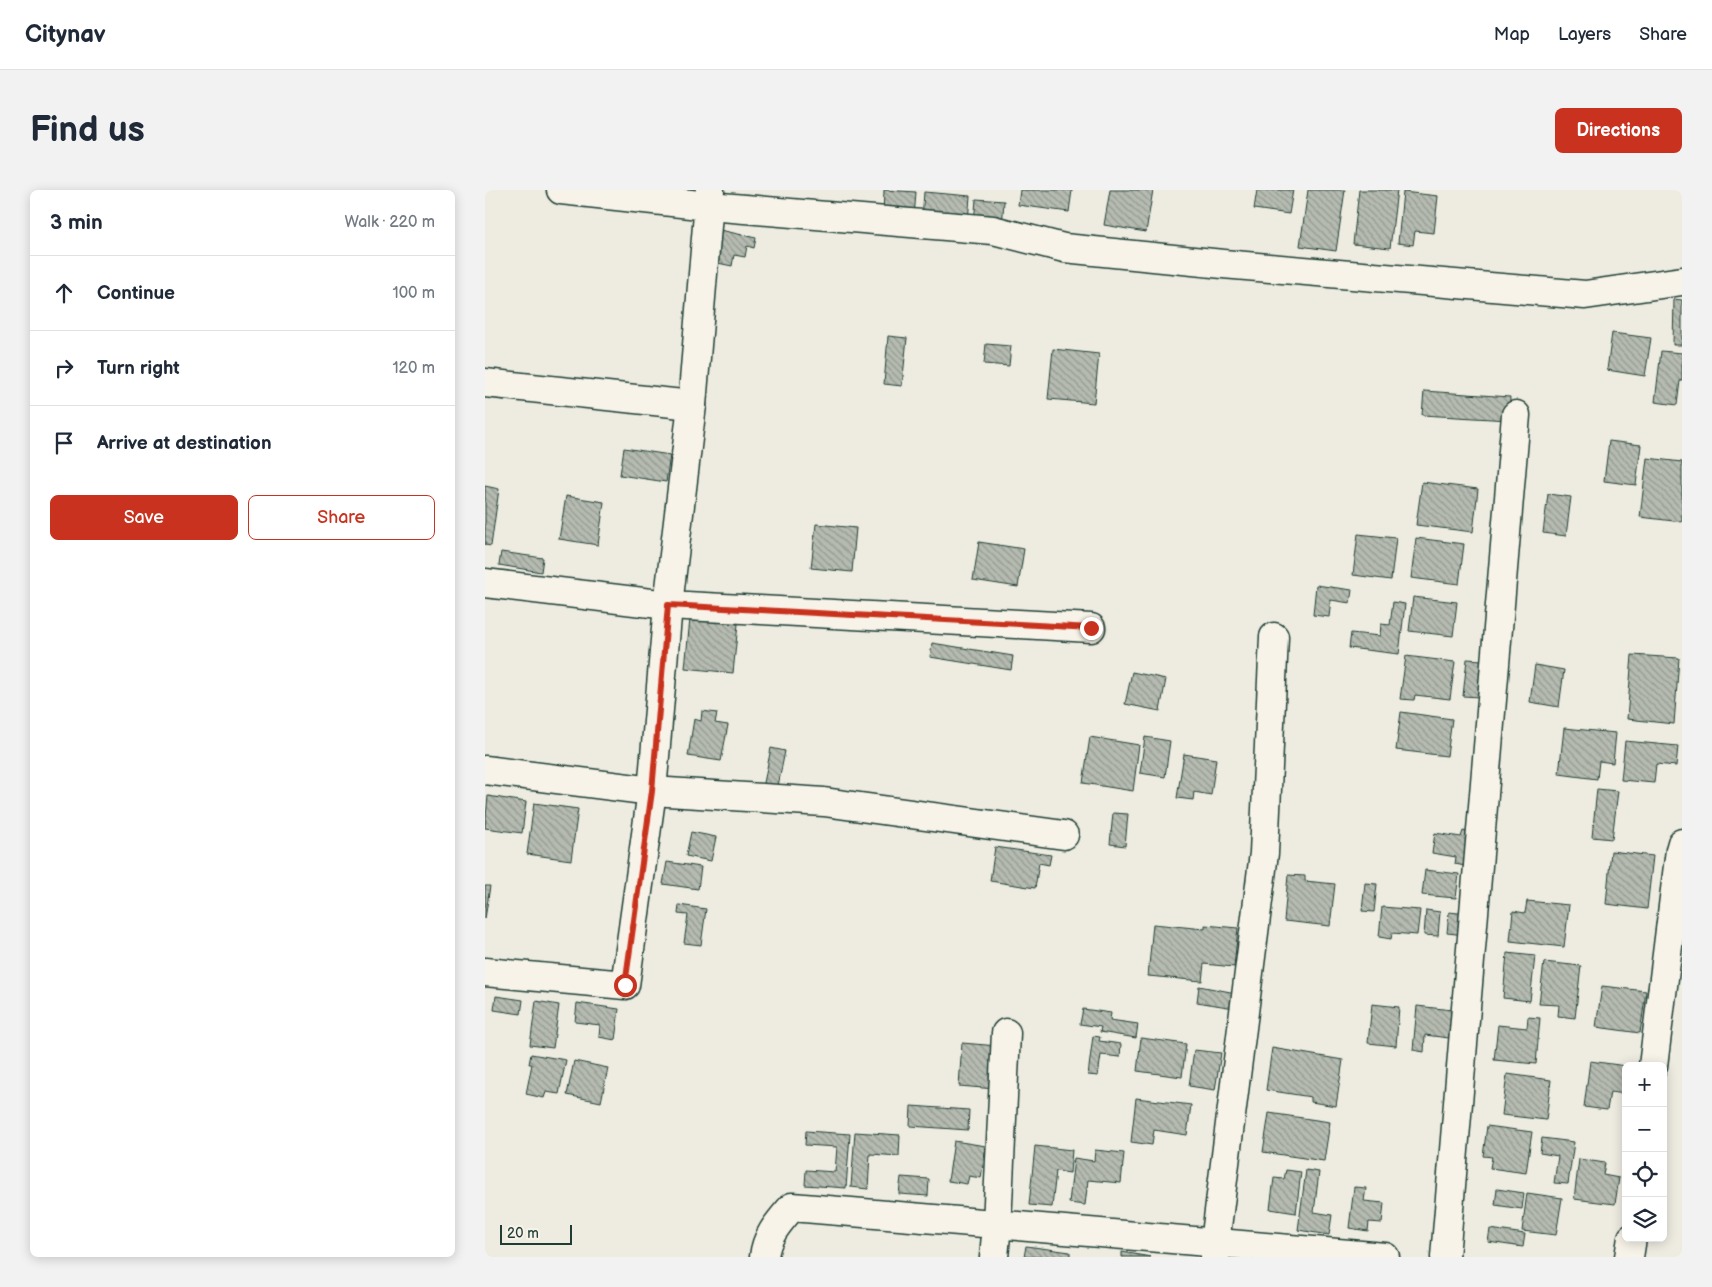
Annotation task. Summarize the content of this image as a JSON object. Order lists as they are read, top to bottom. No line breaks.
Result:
{"scale_bar":"20 m","page":{"header":"Citynav","nav":["Map","Layers","Share"],"buttons":["Directions",["Save","Share"]],"title":"Find us","heading":["3 min","Walk · 220 m"],"list":[["Continue","100 m"],["Turn right","120 m"],"Arrive at destination"],"map_buttons":["+","−"],"scale":"20 m"}}
